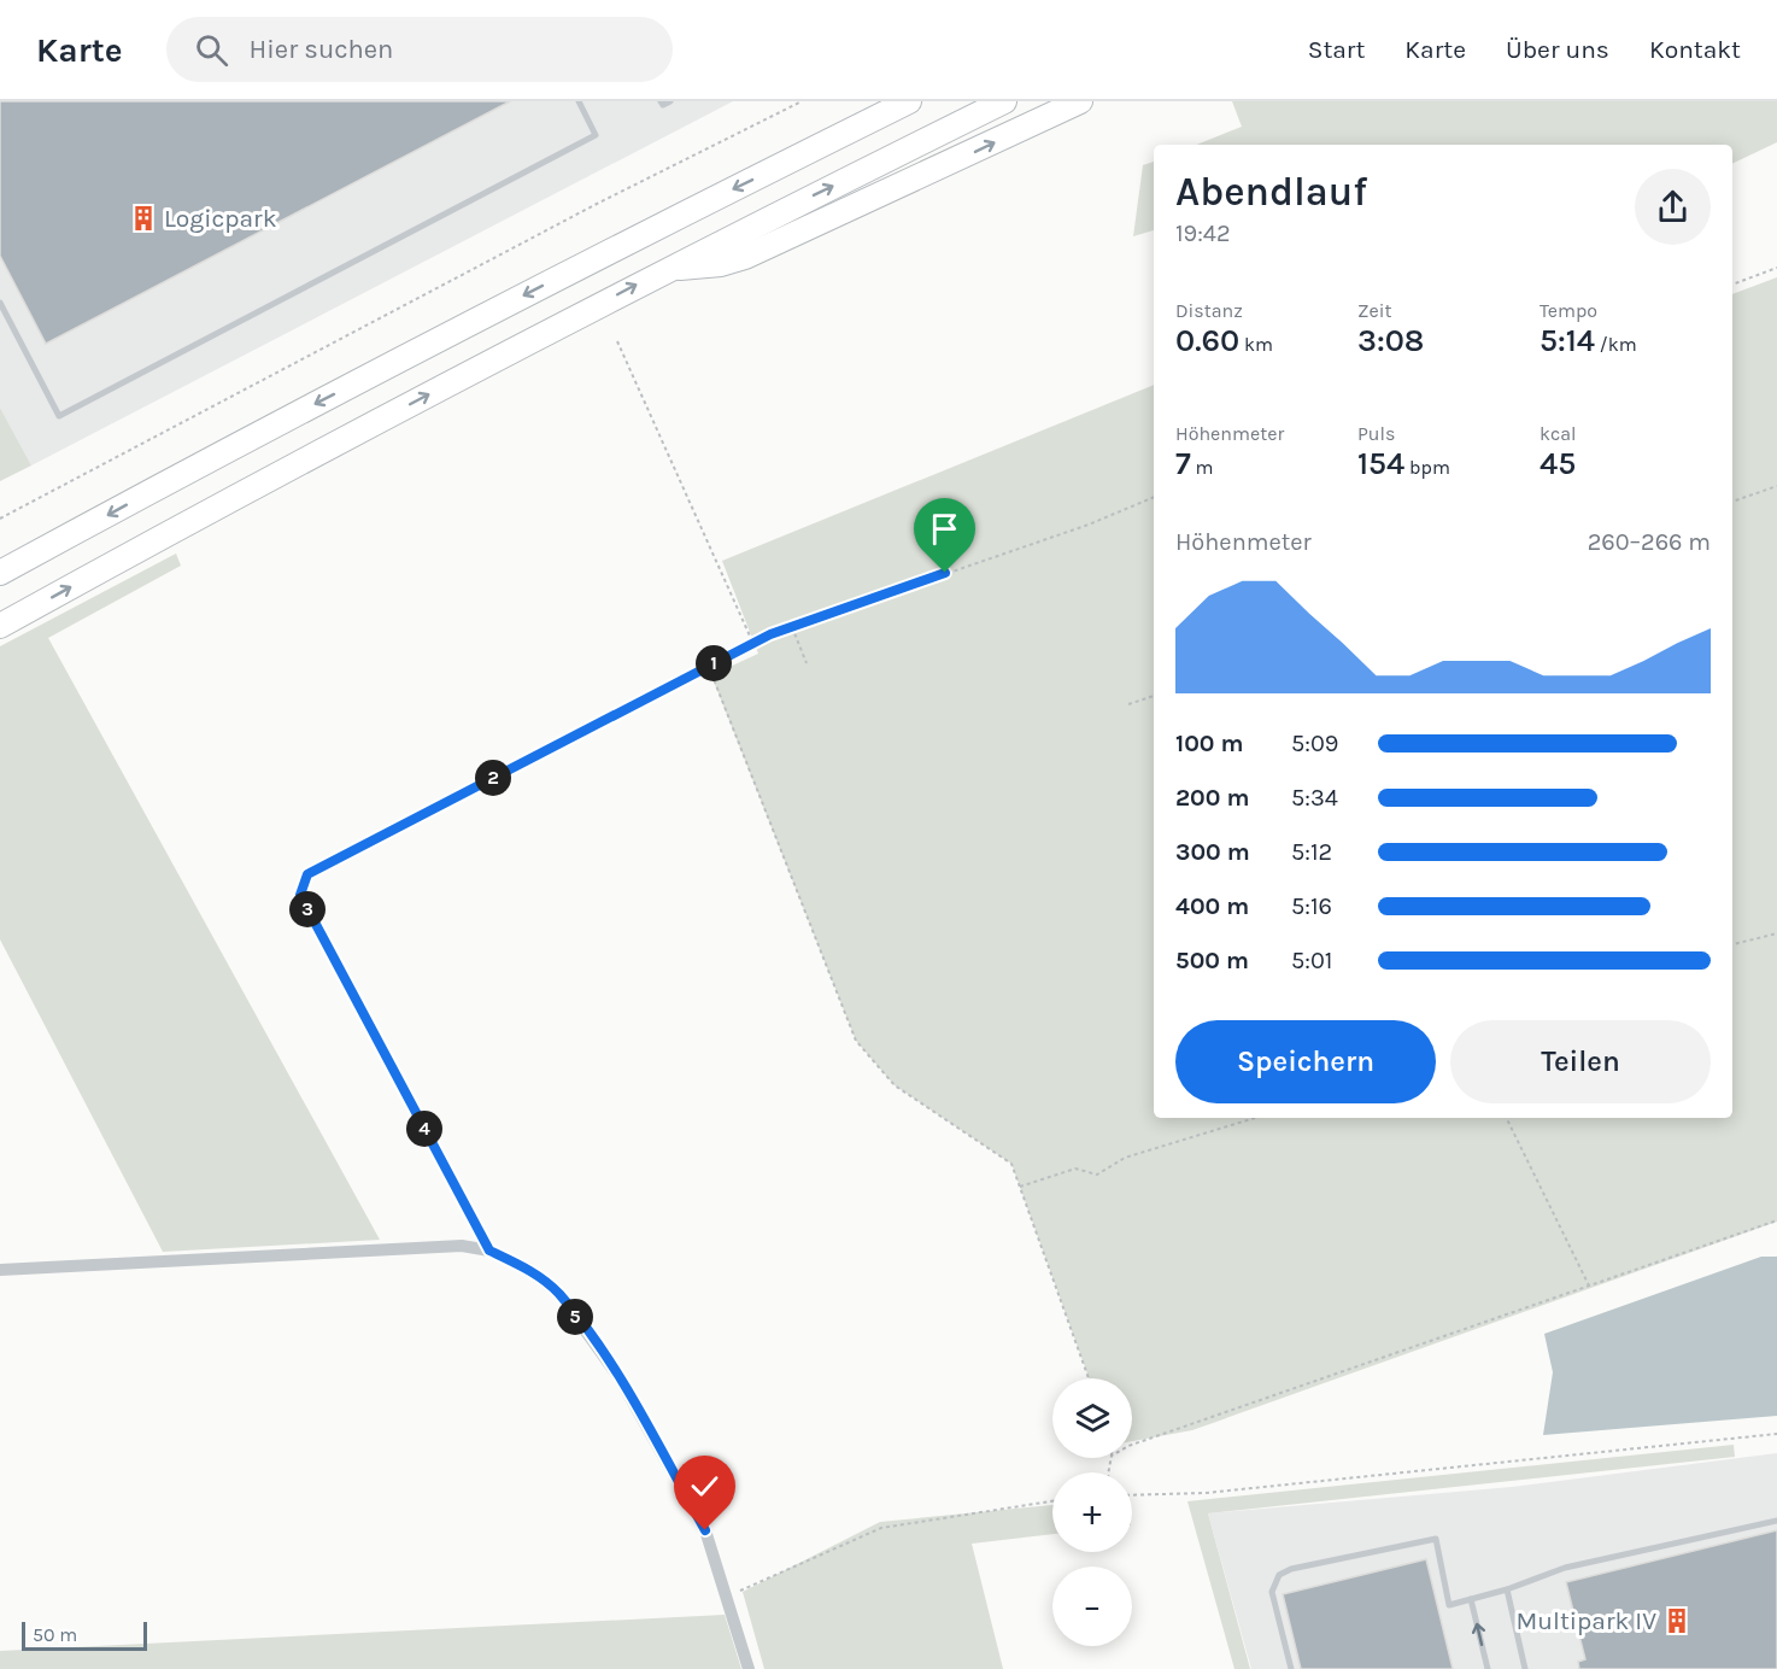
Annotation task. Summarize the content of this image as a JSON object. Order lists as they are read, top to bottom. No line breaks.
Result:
{"places":{"building":["Logicpark","Multipark IV"]},"scale_bar":"50 m","page":{"header":"Karte","search":"Hier suchen","nav":["Start","Karte","Über uns","Kontakt"],"heading":["Abendlauf","19:42"],"stats":[["Distanz","0.60 km"],["Zeit","3:08"],["Tempo","5:14 /km"],["Höhenmeter","7 m"],["Puls","154 bpm"],["kcal","45"]],"chart":["Höhenmeter","260–266 m"],"pins":["1","2","3","4","5"],"list":[{"name":"100 m","note":"5:09"},{"name":"200 m","note":"5:34"},{"name":"300 m","note":"5:12"},{"name":"400 m","note":"5:16"},{"name":"500 m","note":"5:01"}],"buttons":["Speichern","Teilen"],"map_buttons":["+","−"],"scale":"50 m"}}
